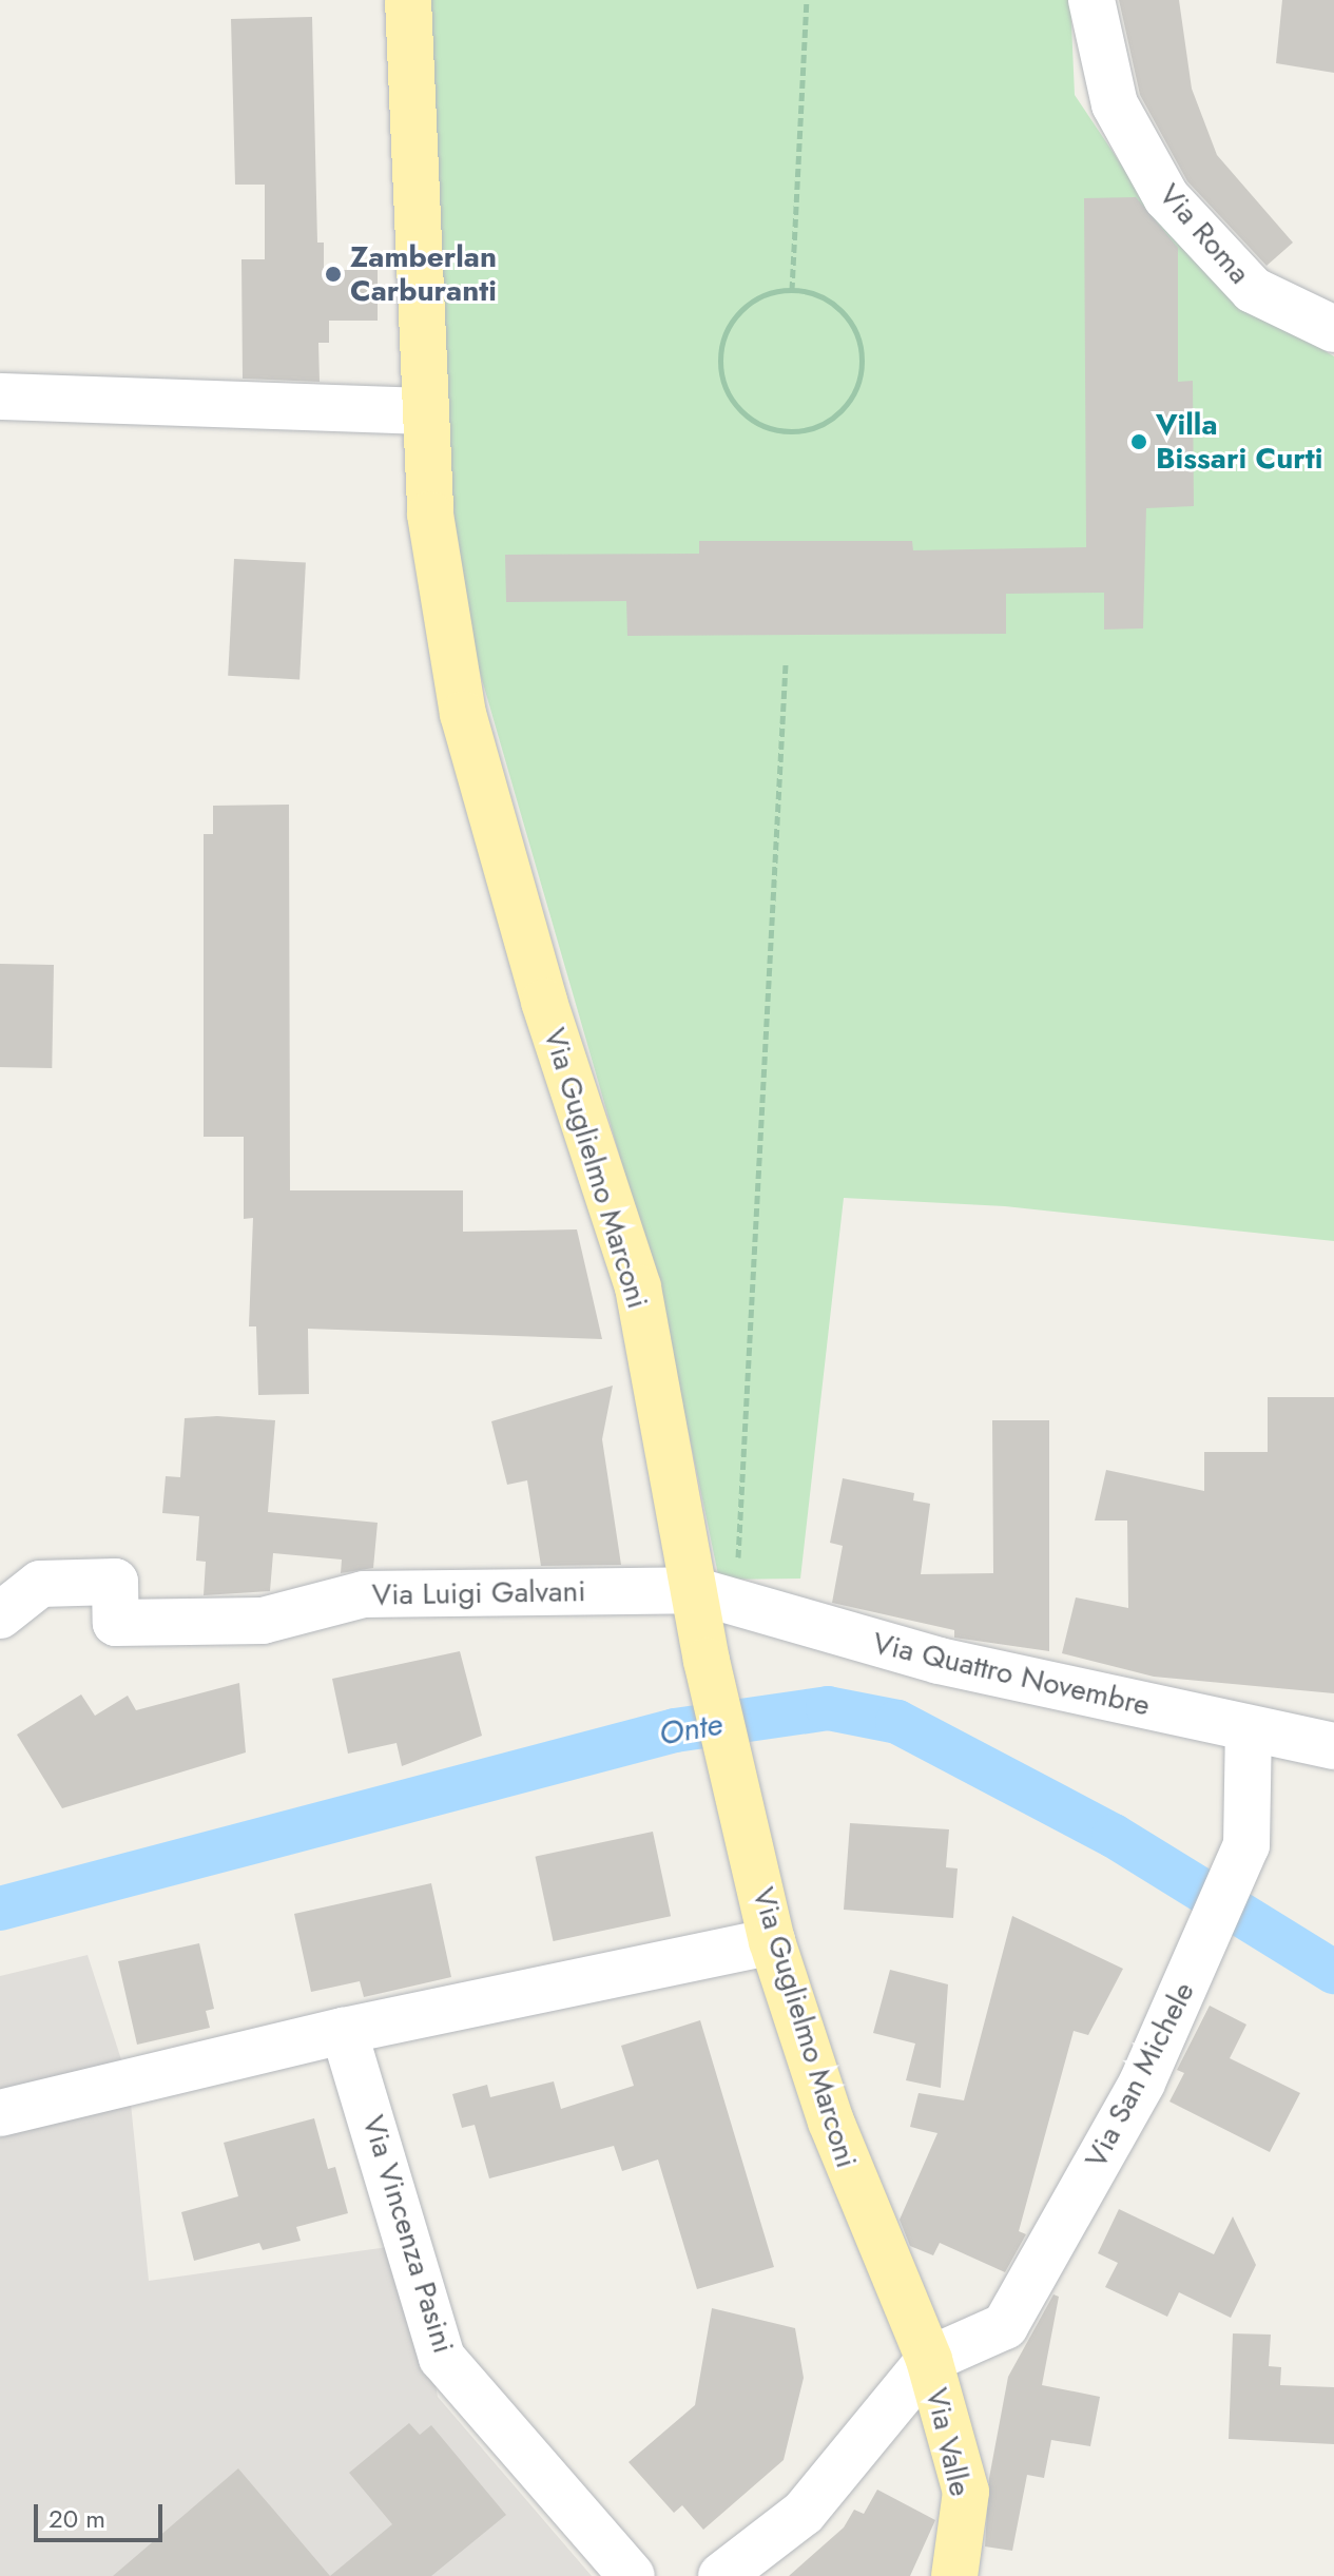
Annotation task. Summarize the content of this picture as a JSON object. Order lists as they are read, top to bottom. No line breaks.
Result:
{"streets":{"main road":["Via Guglielmo Marconi","Via Valle"],"street":["Via Roma","Via Luigi Galvani","Via Quattro Novembre","Via San Michele","Via Vincenza Pasini"]},"crossings":[["Via Guglielmo Marconi","Via Luigi Galvani"],["Via Guglielmo Marconi","Via Quattro Novembre"],["Via Guglielmo Marconi","Via San Michele"],["Via Guglielmo Marconi","Via Valle"],["Via Luigi Galvani","Via Quattro Novembre"],["Via Quattro Novembre","Via San Michele"],["Via San Michele","Via Valle"]],"water":["Onte"],"places":["Zamberlan Carburanti","Villa Bissari Curti"],"scale_bar":"20 m"}
